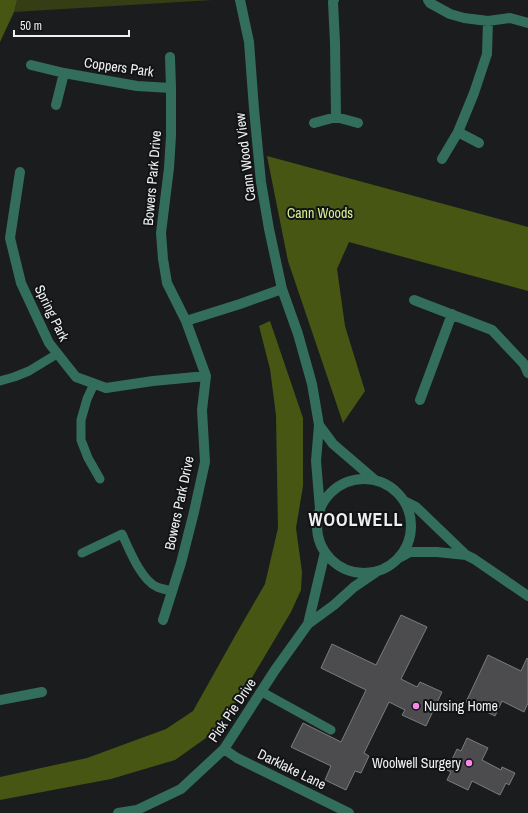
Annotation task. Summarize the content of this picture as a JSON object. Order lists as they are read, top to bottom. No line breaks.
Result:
{"streets":{"street":["Coppers Park","Cann Wood View","Bowers Park Drive","Spring Park","Pick Pie Drive","Darklake Lane"]},"crossings":[["Coppers Park","Bowers Park Drive"],["Cann Wood View","Pick Pie Drive"],["Bowers Park Drive","Spring Park"],["Pick Pie Drive","Darklake Lane"]],"districts":["WOOLWELL"],"parks":["Cann Woods"],"places":["Nursing Home","Woolwell Surgery"],"scale_bar":"50 m"}
